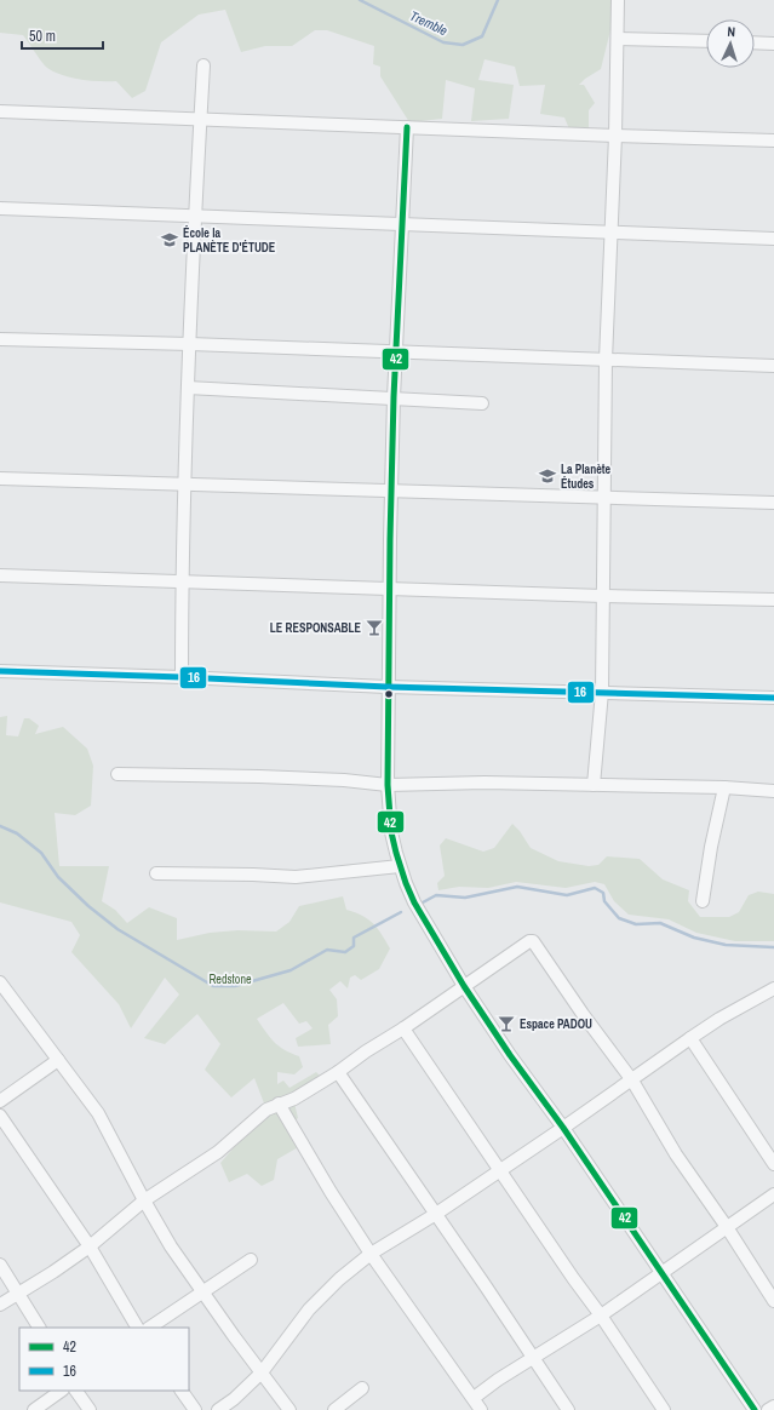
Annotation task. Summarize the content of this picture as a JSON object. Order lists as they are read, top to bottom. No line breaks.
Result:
{"water":["Tremble"],"parks":["Redstone"],"places":{"school or university":["École la PLANÈTE D'ÉTUDE","La Planète Études"],"bar":["LE RESPONSABLE","Espace PADOU"]},"lines":["transit line 42","transit line 16"],"legend":["42","16"],"scale_bar":"50 m","north":"top"}
